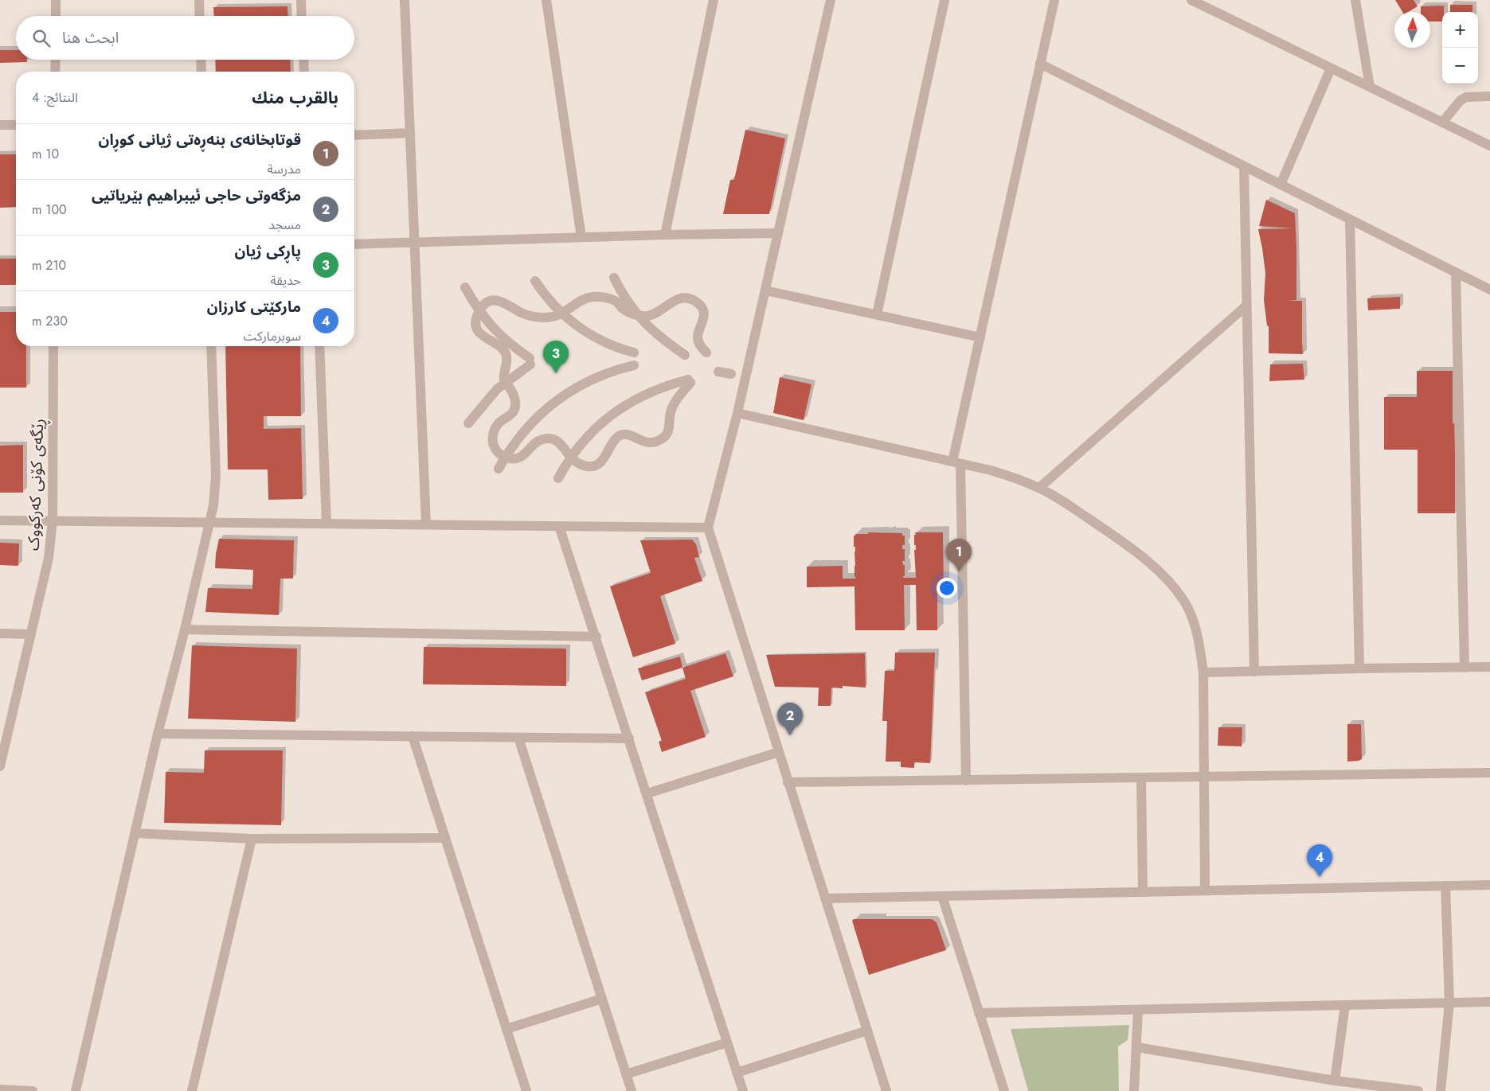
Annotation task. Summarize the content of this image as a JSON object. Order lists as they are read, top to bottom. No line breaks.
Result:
{"streets":{"street":["ڕێگەی کۆنی کەرکووک"]},"north":"top","page":{"map_buttons":["+","−"],"search":"ابحث هنا","heading":["بالقرب منك","النتائج: 4"],"list":[{"mark":"1","name":"قوتابخانەی بنەڕەتی ژیانی کوڕان","note":"مدرسة","value":"10 m"},{"mark":"2","name":"مزگەوتی حاجی ئیبراهیم بێریاتیی","note":"مسجد","value":"100 m"},{"mark":"3","name":"پاڕکی ژیان","note":"حديقة","value":"210 m"},{"mark":"4","name":"مارکێتی کارزان","note":"سوبرماركت","value":"230 m"}],"pins":["3","1","2","4"]}}
